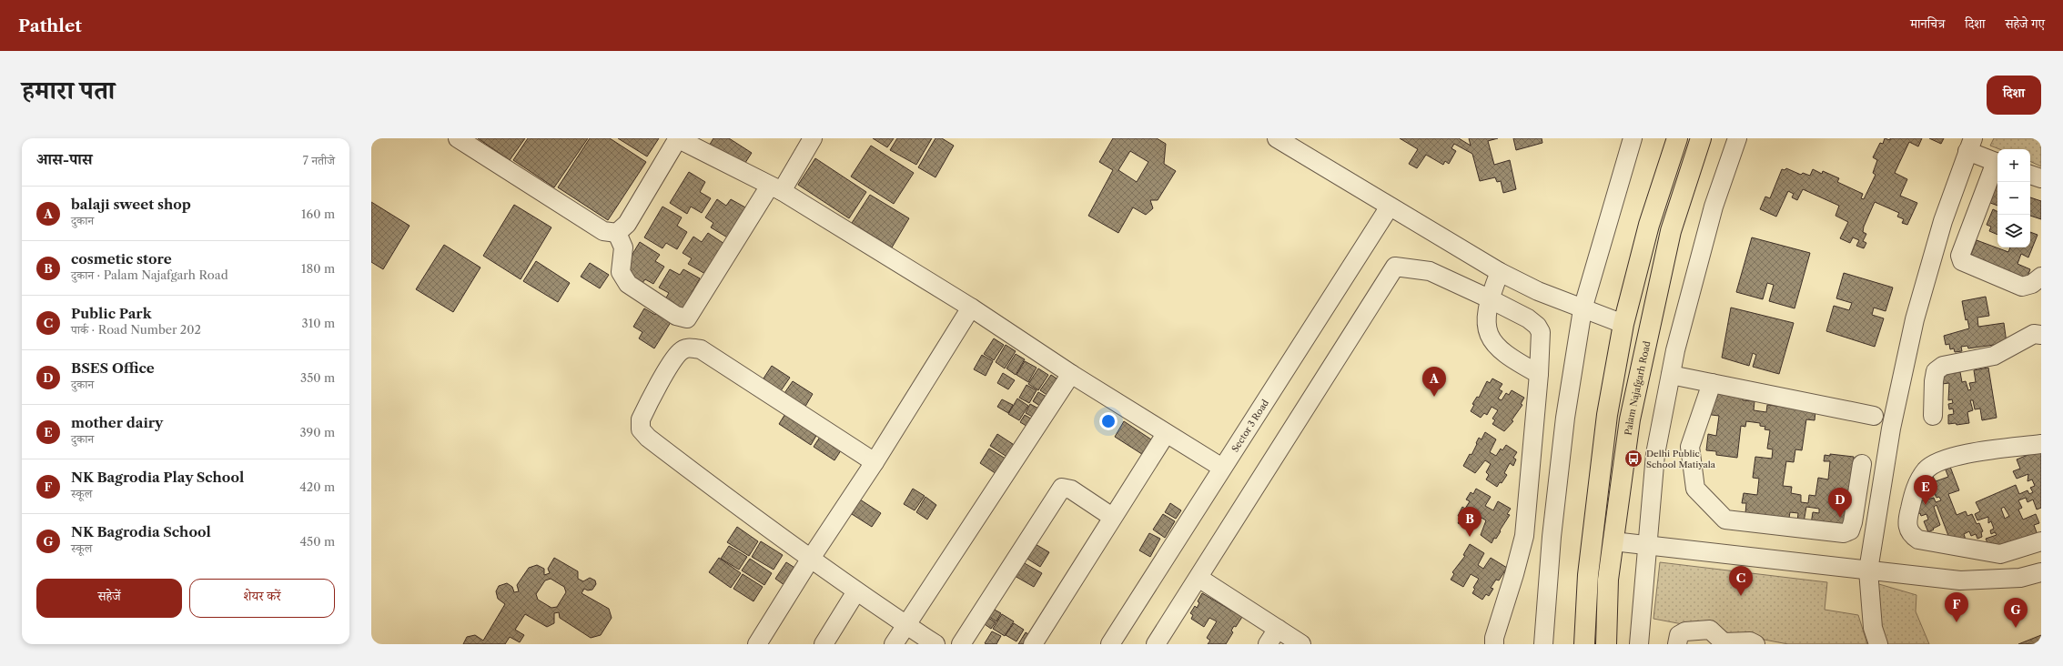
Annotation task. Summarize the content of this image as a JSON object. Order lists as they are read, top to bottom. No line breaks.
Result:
{"streets":{"main road":["Palam Najafgarh Road"],"street":["Sector 3 Road"]},"places":{"bus stop":["Delhi Public School Matiyala"]},"page":{"header":"Pathlet","nav":["मानचित्र","दिशा","सहेजे गए"],"title":"हमारा पता","buttons":["दिशा",["सहेजें","शेयर करें"]],"heading":["आस-पास","7 नतीजे"],"map_buttons":["+","−"],"list":[{"mark":"A","name":"balaji sweet shop","note":"दुकान","value":"160 m"},{"mark":"B","name":"cosmetic store","note":"दुकान · Palam Najafgarh Road","value":"180 m"},{"mark":"C","name":"Public Park","note":"पार्क · Road Number 202","value":"310 m"},{"mark":"D","name":"BSES Office","note":"दुकान","value":"350 m"},{"mark":"E","name":"mother dairy","note":"दुकान","value":"390 m"},{"mark":"F","name":"NK Bagrodia Play School","note":"स्कूल","value":"420 m"},{"mark":"G","name":"NK Bagrodia School","note":"स्कूल","value":"450 m"}],"pins":["A","E","D","B","C","F","G"]}}
